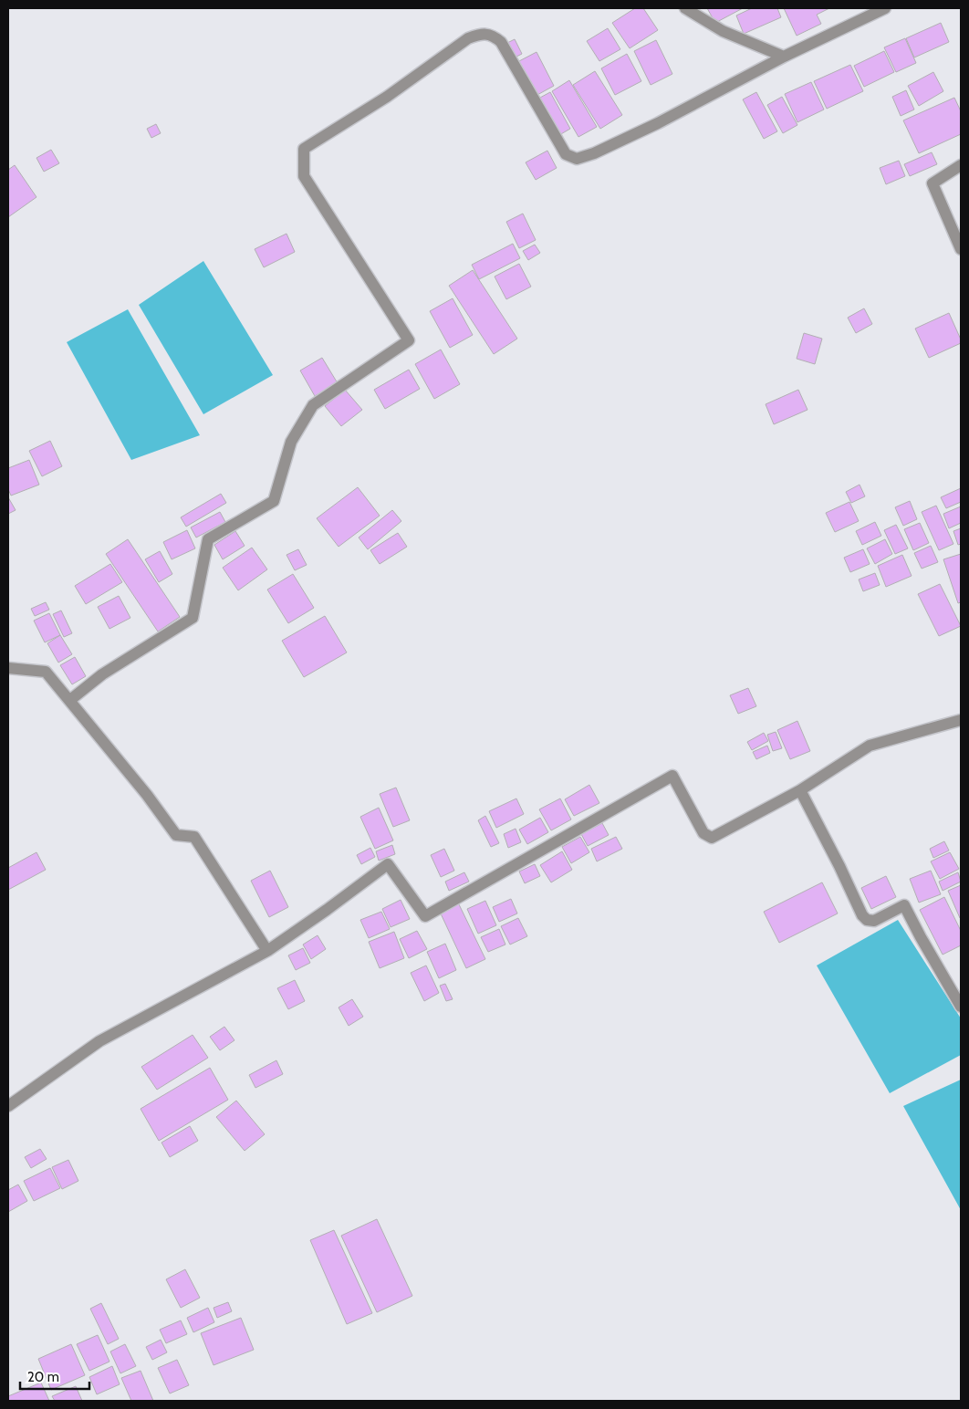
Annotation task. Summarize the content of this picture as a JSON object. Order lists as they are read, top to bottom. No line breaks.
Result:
{"scale_bar":"20 m"}
